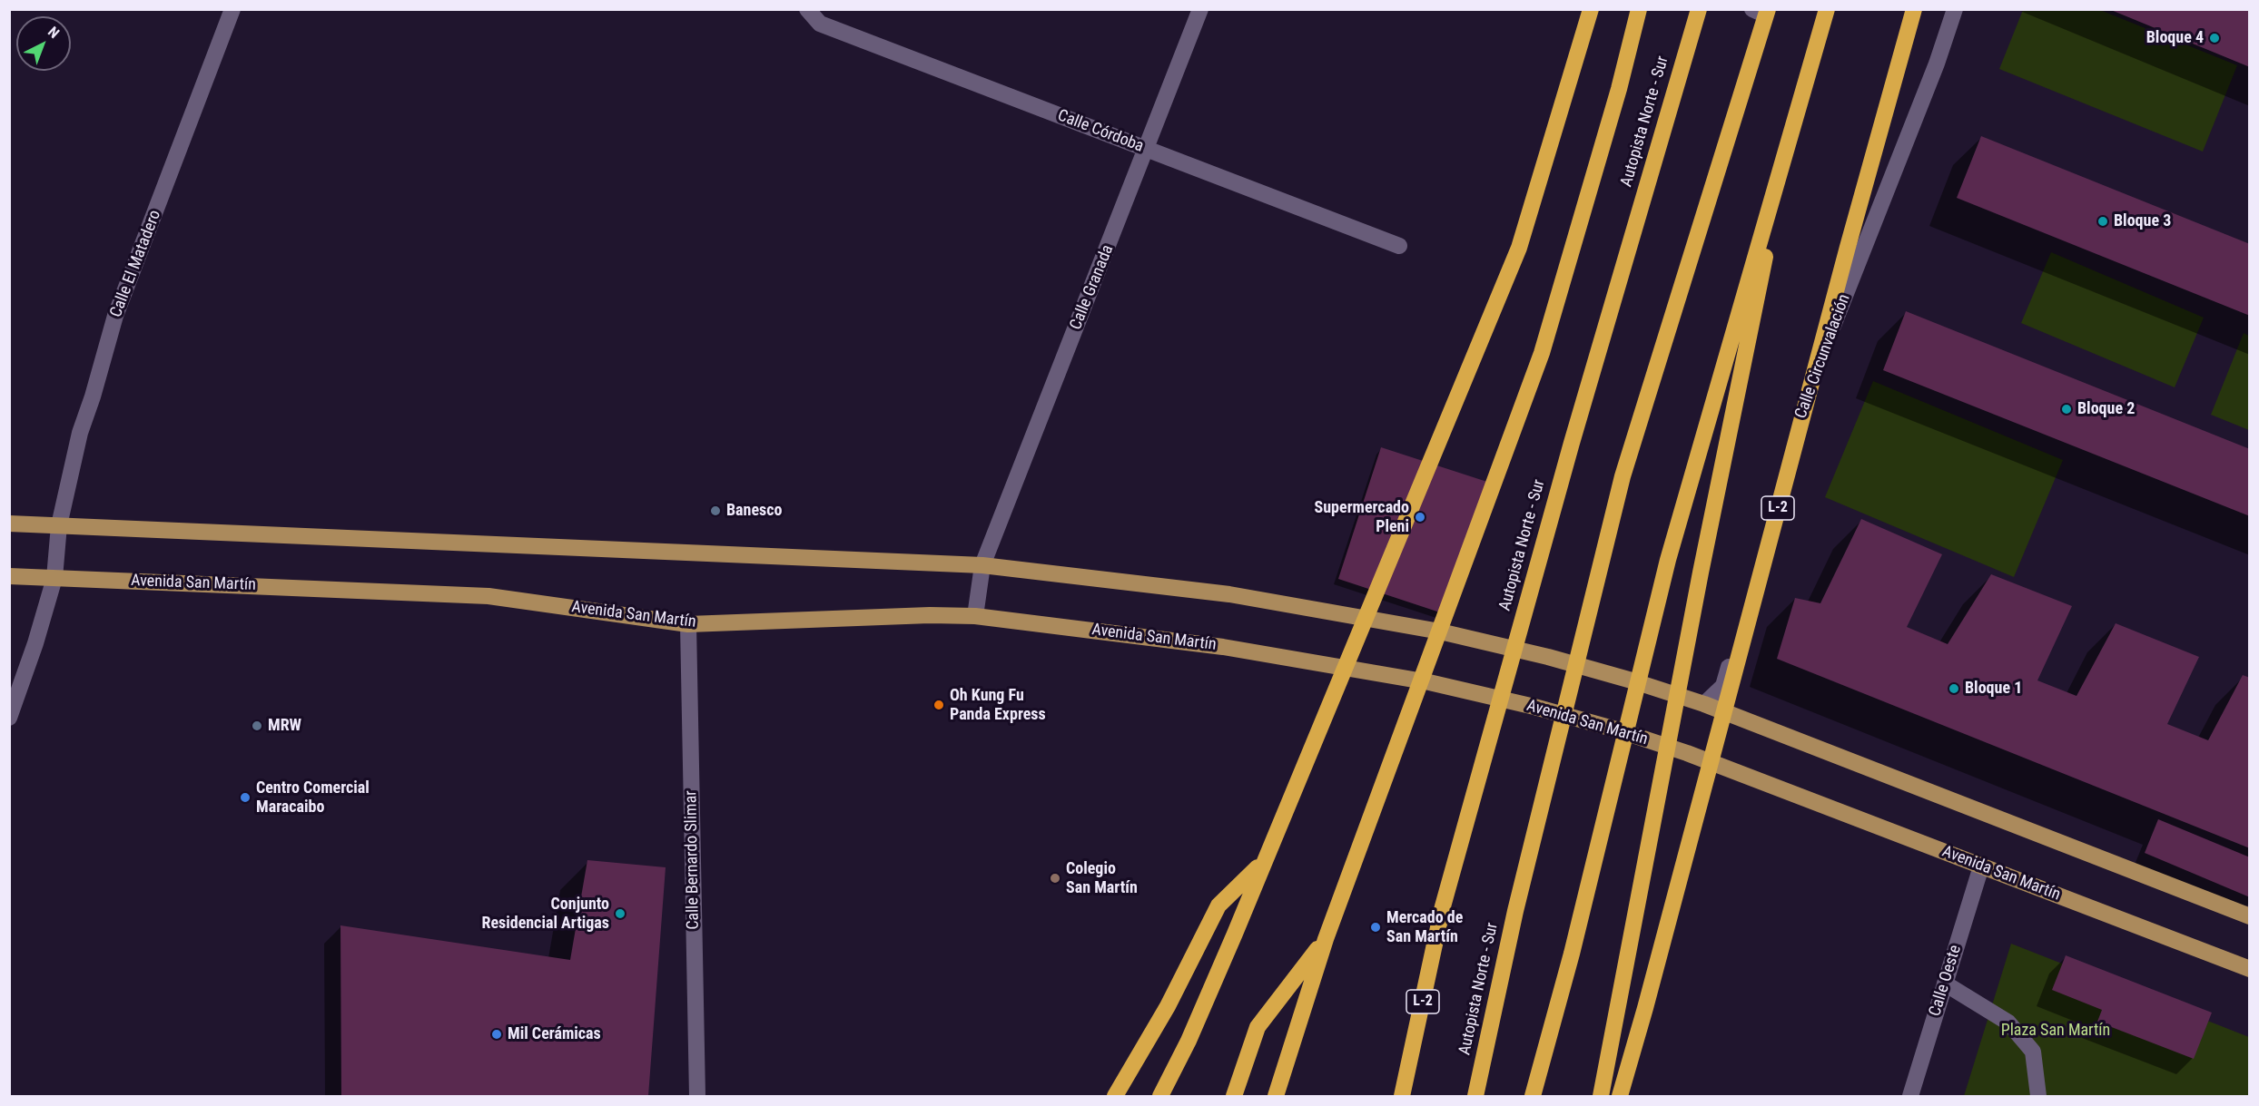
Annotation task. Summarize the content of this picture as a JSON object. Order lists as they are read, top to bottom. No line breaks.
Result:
{"streets":{"highway":["Autopista Norte - Sur","L-2"],"main road":["Avenida San Martín"],"street":["Calle Córdoba","Calle El Matadero","Calle Granada","Calle Circunvalación","Calle Bernardo Slimar","Calle Oeste"]},"crossings":[["Calle Córdoba","Calle Granada"],["Calle El Matadero","Avenida San Martín"],["Calle Granada","Avenida San Martín"],["Avenida San Martín","Calle Bernardo Slimar"],["Avenida San Martín","Calle Oeste"]],"parks":["Plaza San Martín"],"places":["Bloque 4","Bloque 3","Bloque 2","Banesco","Supermercado Pleni","Bloque 1","Oh Kung Fu Panda Express","MRW","Centro Comercial Maracaibo","Colegio San Martín","Conjunto Residencial Artigas","Mercado de San Martín","Mil Cerámicas"],"north":"top right"}
